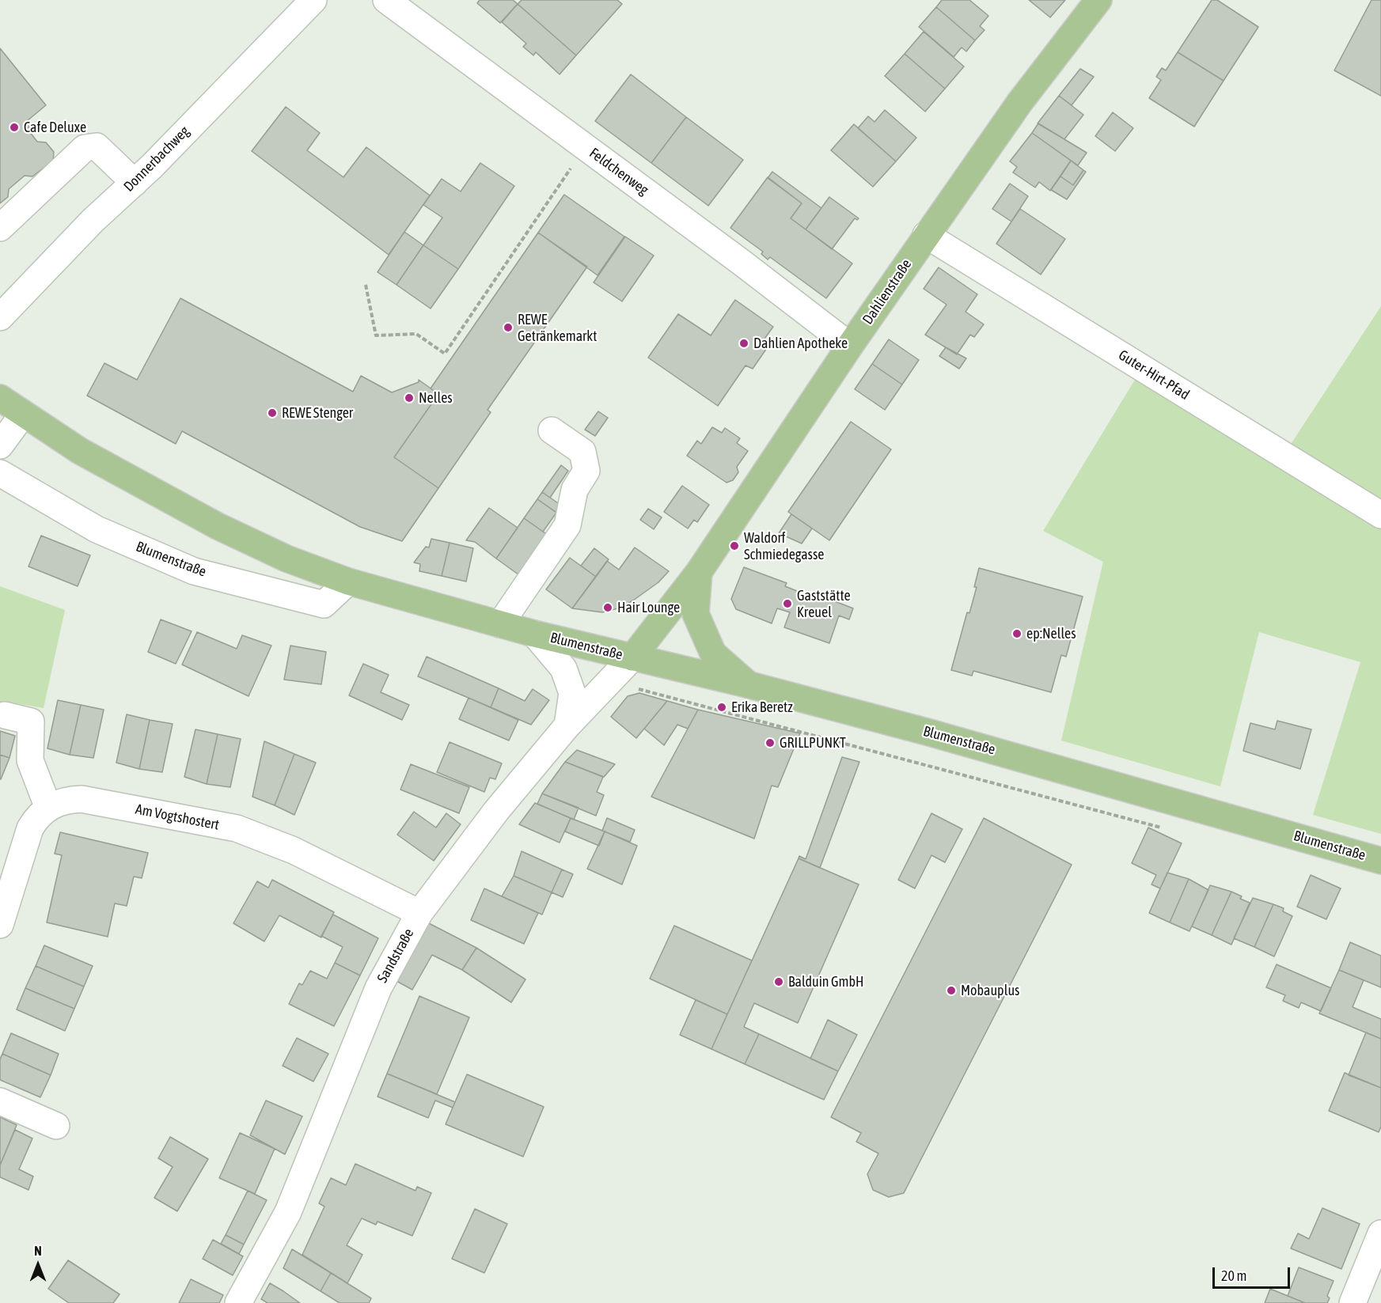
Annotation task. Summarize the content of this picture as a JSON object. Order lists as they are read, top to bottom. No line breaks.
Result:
{"streets":{"main road":["Dahlienstraße","Blumenstraße"],"street":["Donnerbachweg","Feldchenweg","Guter-Hirt-Pfad","Am Vogtshostert","Sandstraße"]},"crossings":[["Feldchenweg","Dahlienstraße"],["Dahlienstraße","Guter-Hirt-Pfad"],["Dahlienstraße","Blumenstraße"],["Dahlienstraße","Sandstraße"],["Blumenstraße","Sandstraße"],["Am Vogtshostert","Sandstraße"]],"places":["Cafe Deluxe","REWE Getränkemarkt","Dahlien Apotheke","Nelles","REWE Stenger","Waldorf Schmiedegasse","Gaststätte Kreuel","Hair Lounge","ep:Nelles","Erika Beretz","GRILLPUNKT","Balduin GmbH","Mobauplus"],"scale_bar":"20 m","north":"top"}
